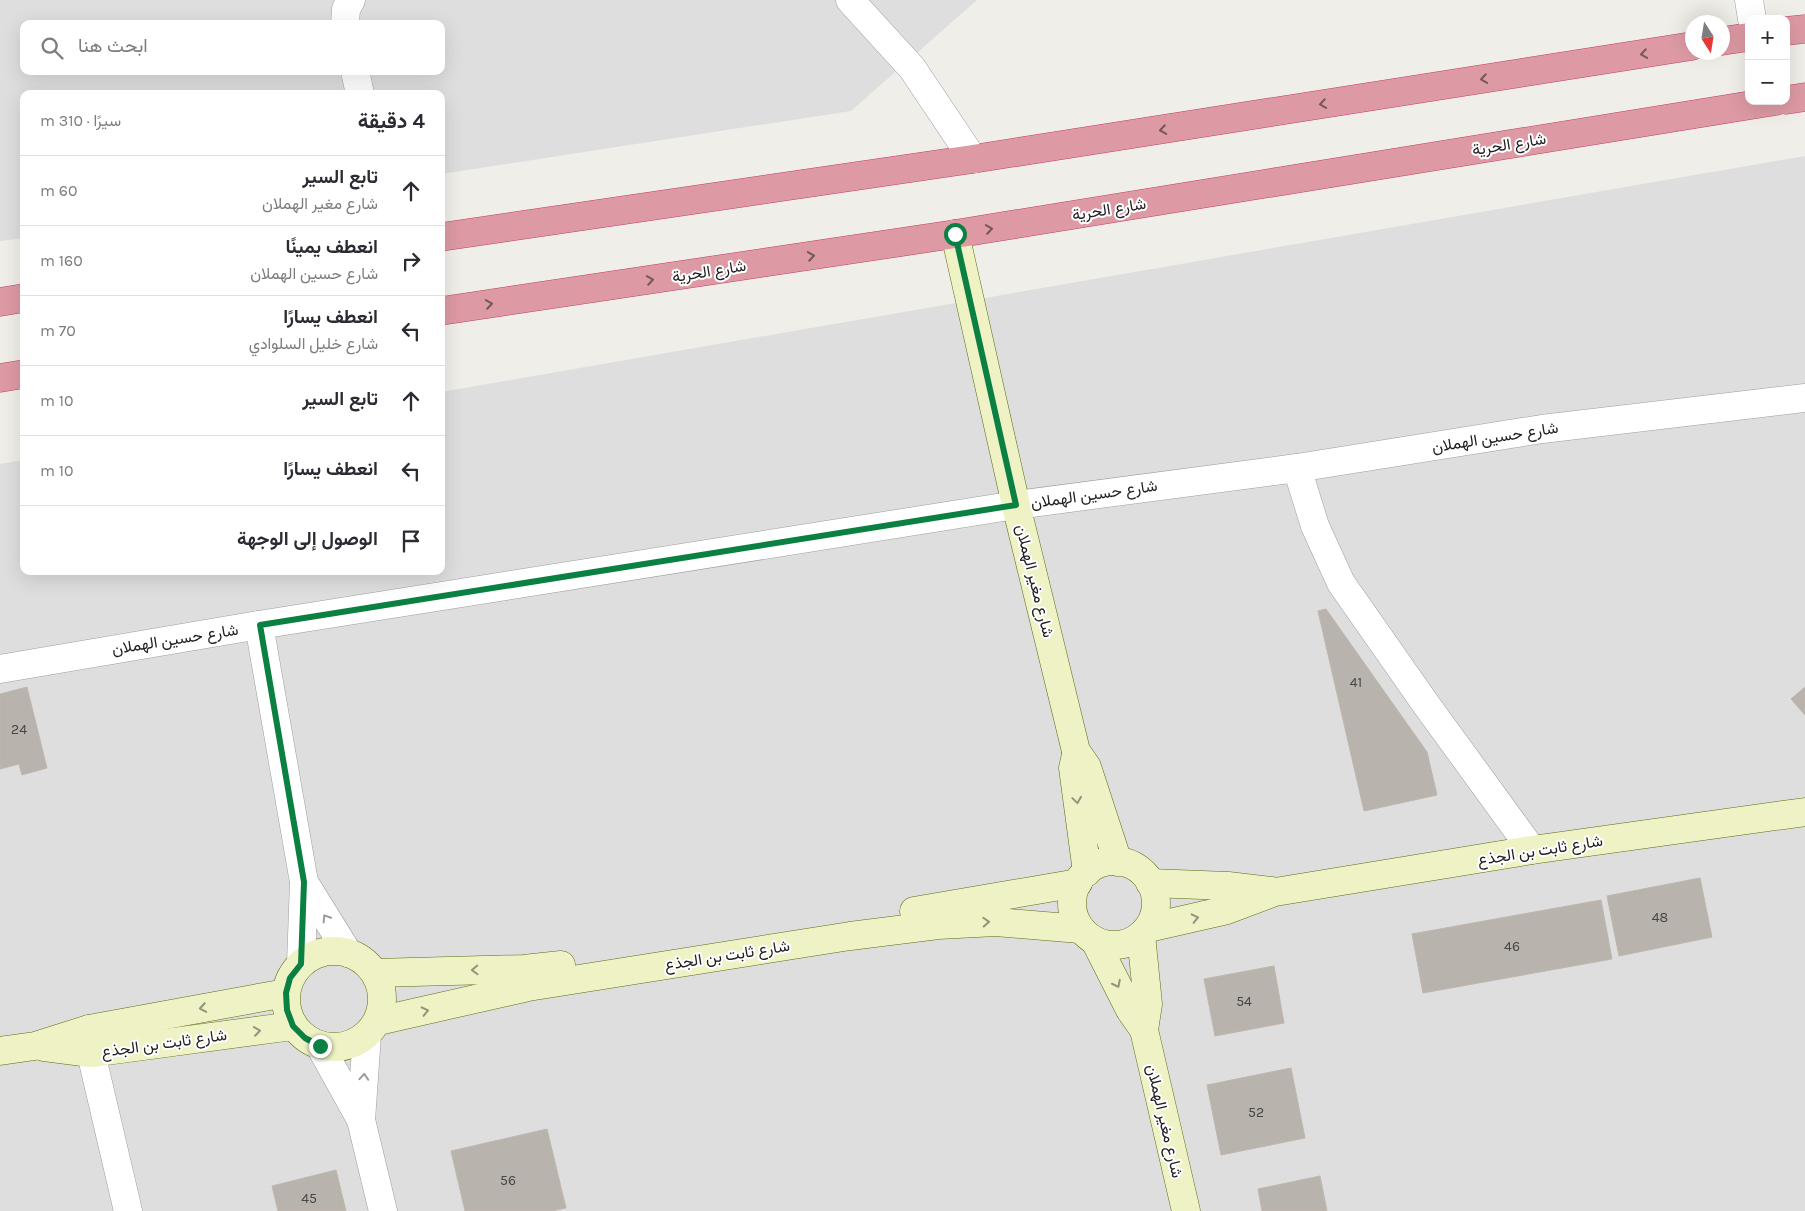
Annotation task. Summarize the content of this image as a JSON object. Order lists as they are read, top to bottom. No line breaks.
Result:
{"streets":{"highway":["شارع الحرية"],"street":["شارع حسين الهملان","شارع مغير الهملان","شارع ثابت بن الجذع"]},"crossings":[["شارع الحرية","شارع مغير الهملان"],["شارع حسين الهملان","شارع مغير الهملان"],["شارع مغير الهملان","شارع ثابت بن الجذع"]],"house_numbers":["41","24","48","46","54","52","56","45"],"north":"bottom","page":{"map_buttons":["+","−"],"search":"ابحث هنا","heading":["4 دقيقة","سيرًا · 310 m"],"list":[["تابع السير","شارع مغير الهملان","60 m"],["انعطف يمينًا","شارع حسين الهملان","160 m"],["انعطف يسارًا","شارع خليل السلوادي","70 m"],["تابع السير","10 m"],["انعطف يسارًا","10 m"],"الوصول إلى الوجهة"]}}
